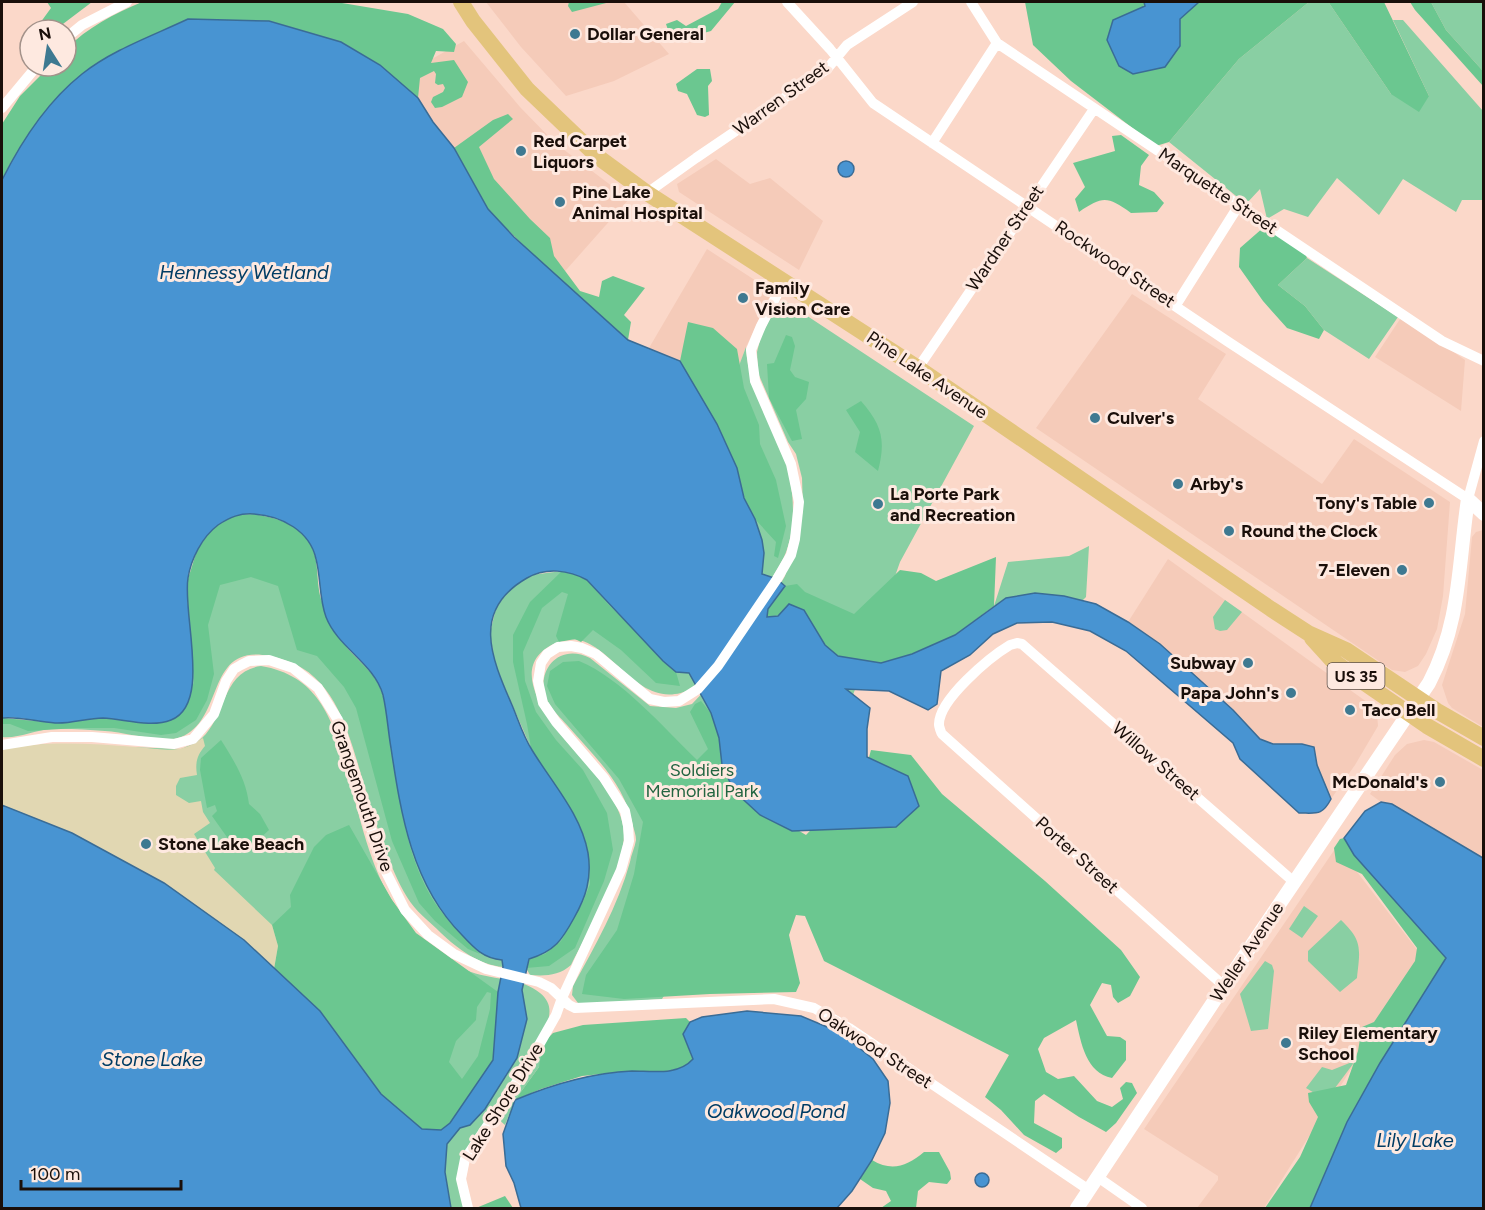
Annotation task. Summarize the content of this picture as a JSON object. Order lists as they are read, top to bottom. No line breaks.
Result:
{"streets":{"main road":["Pine Lake Avenue","US 35"],"street":["Warren Street","Marquette Street","Wardner Street","Rockwood Street","Willow Street","Grangemouth Drive","Porter Street","Weller Avenue","Oakwood Street","Lake Shore Drive"]},"crossings":[["Warren Street","Rockwood Street"],["Warren Street","Pine Lake Avenue"],["Marquette Street","Wardner Street"],["Wardner Street","Rockwood Street"],["Wardner Street","Pine Lake Avenue"],["Rockwood Street","Weller Avenue"],["Pine Lake Avenue","Weller Avenue"],["Pine Lake Avenue","Lake Shore Drive"],["Willow Street","Porter Street"],["Willow Street","Weller Avenue"],["Grangemouth Drive","Oakwood Street"],["Grangemouth Drive","Lake Shore Drive"],["Porter Street","Weller Avenue"],["Weller Avenue","Oakwood Street"],["Oakwood Street","Lake Shore Drive"]],"water":["Hennessy Wetland","Stone Lake","Oakwood Pond","Lily Lake"],"parks":["Soldiers Memorial Park"],"places":["Dollar General","Red Carpet Liquors","Pine Lake Animal Hospital","Family Vision Care","Culver's","Arby's","Tony's Table","La Porte Park and Recreation","Round the Clock","7-Eleven","Subway","Papa John's","Taco Bell","McDonald's","Stone Lake Beach","Riley Elementary School"],"scale_bar":"100 m","north":"top"}
